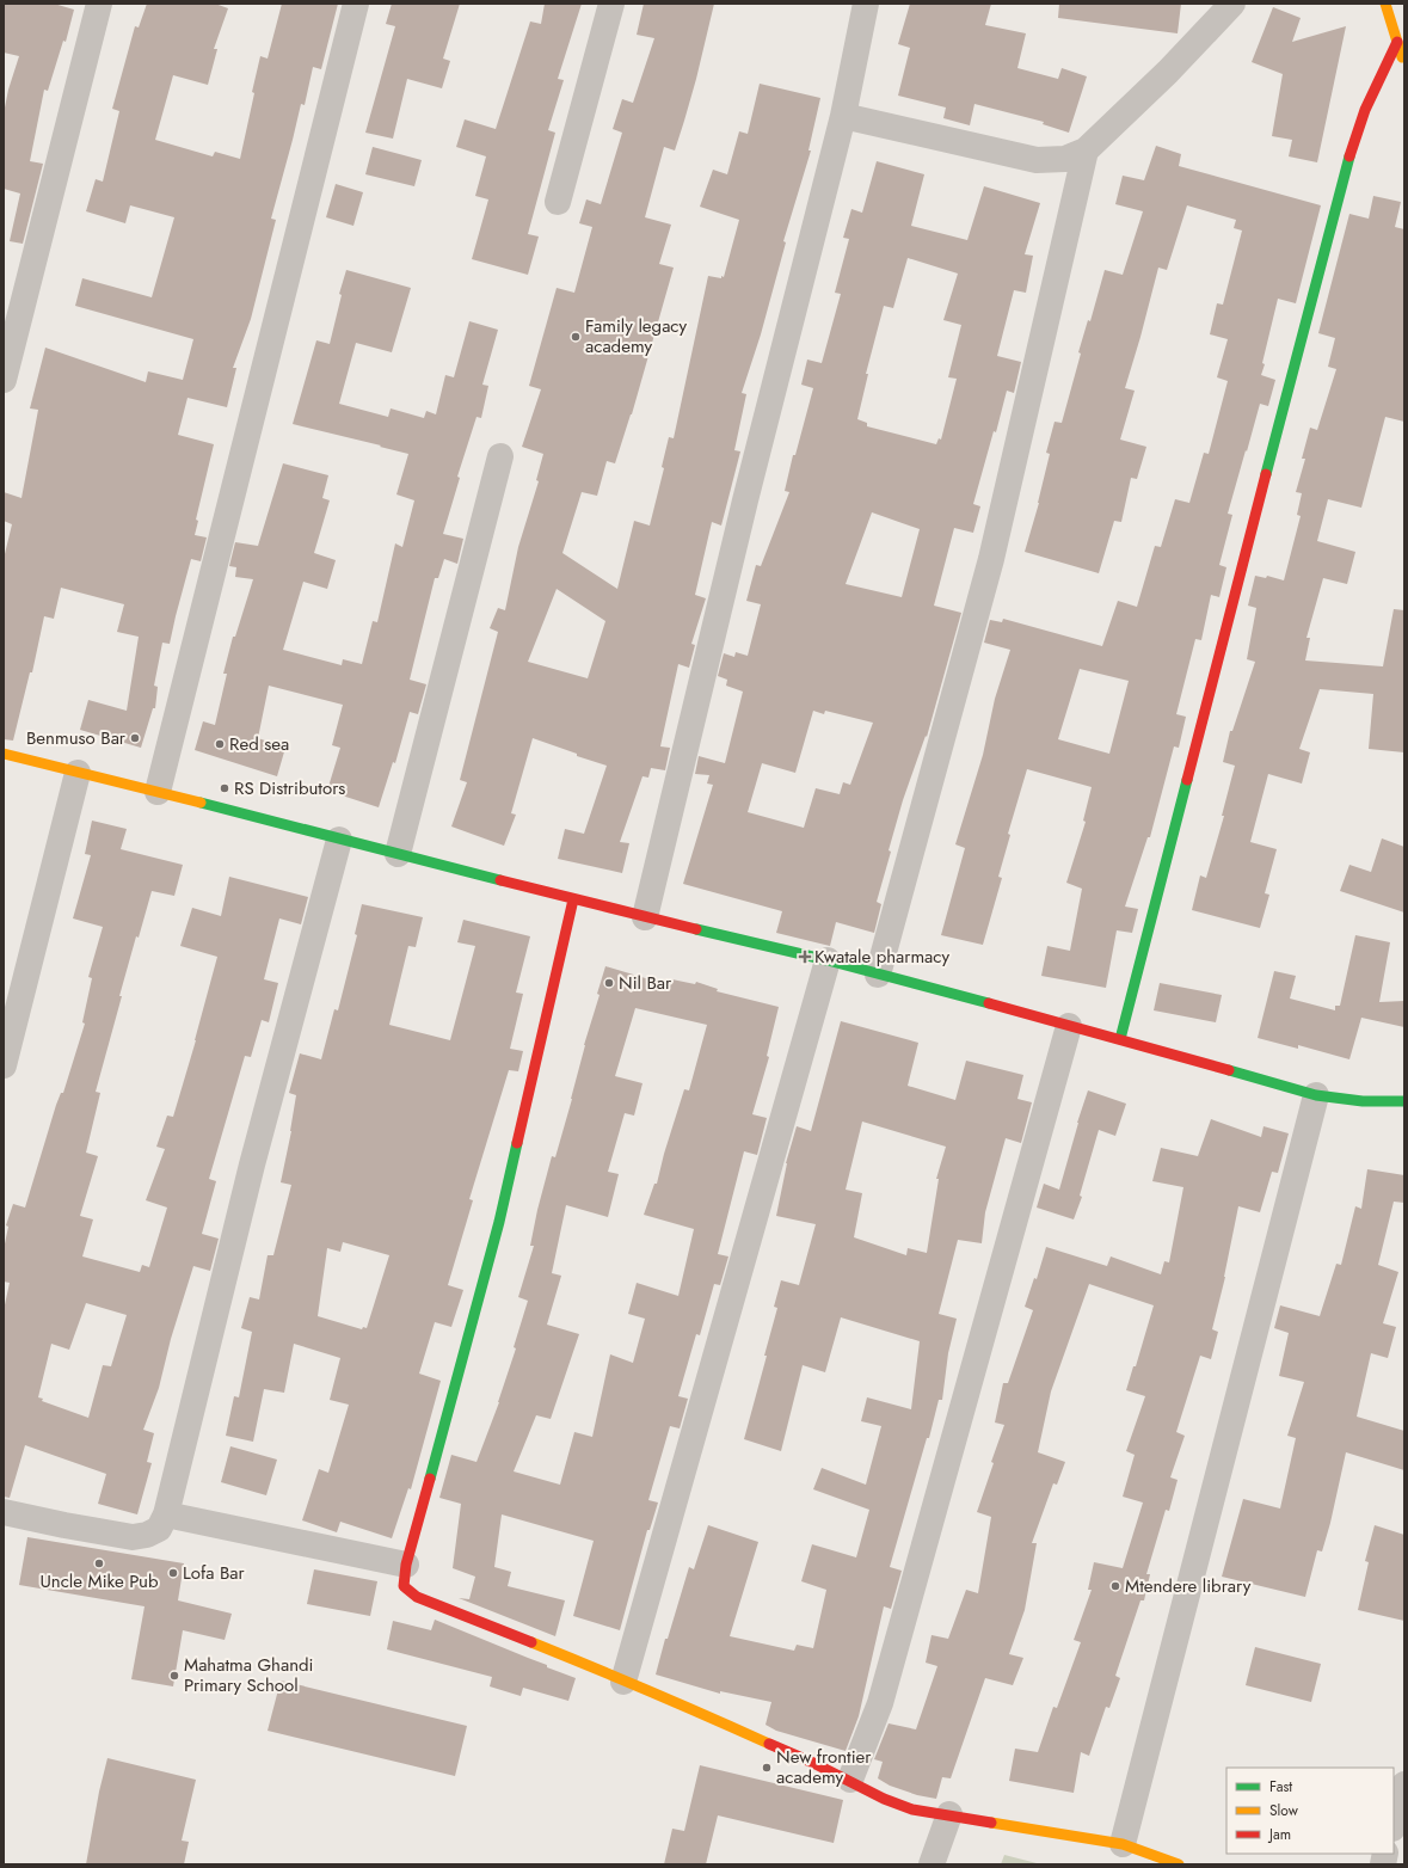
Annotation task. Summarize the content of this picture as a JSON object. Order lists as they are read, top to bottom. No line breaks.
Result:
{"places":{"other":["Family legacy academy","Benmuso Bar","Red sea","RS Distributors","Nil Bar","Uncle Mike Pub","Lofa Bar","Mtendere library","Mahatma Ghandi Primary School","New frontier academy"],"health":["Kwatale pharmacy"]},"legend":["Fast","Slow","Jam"]}
